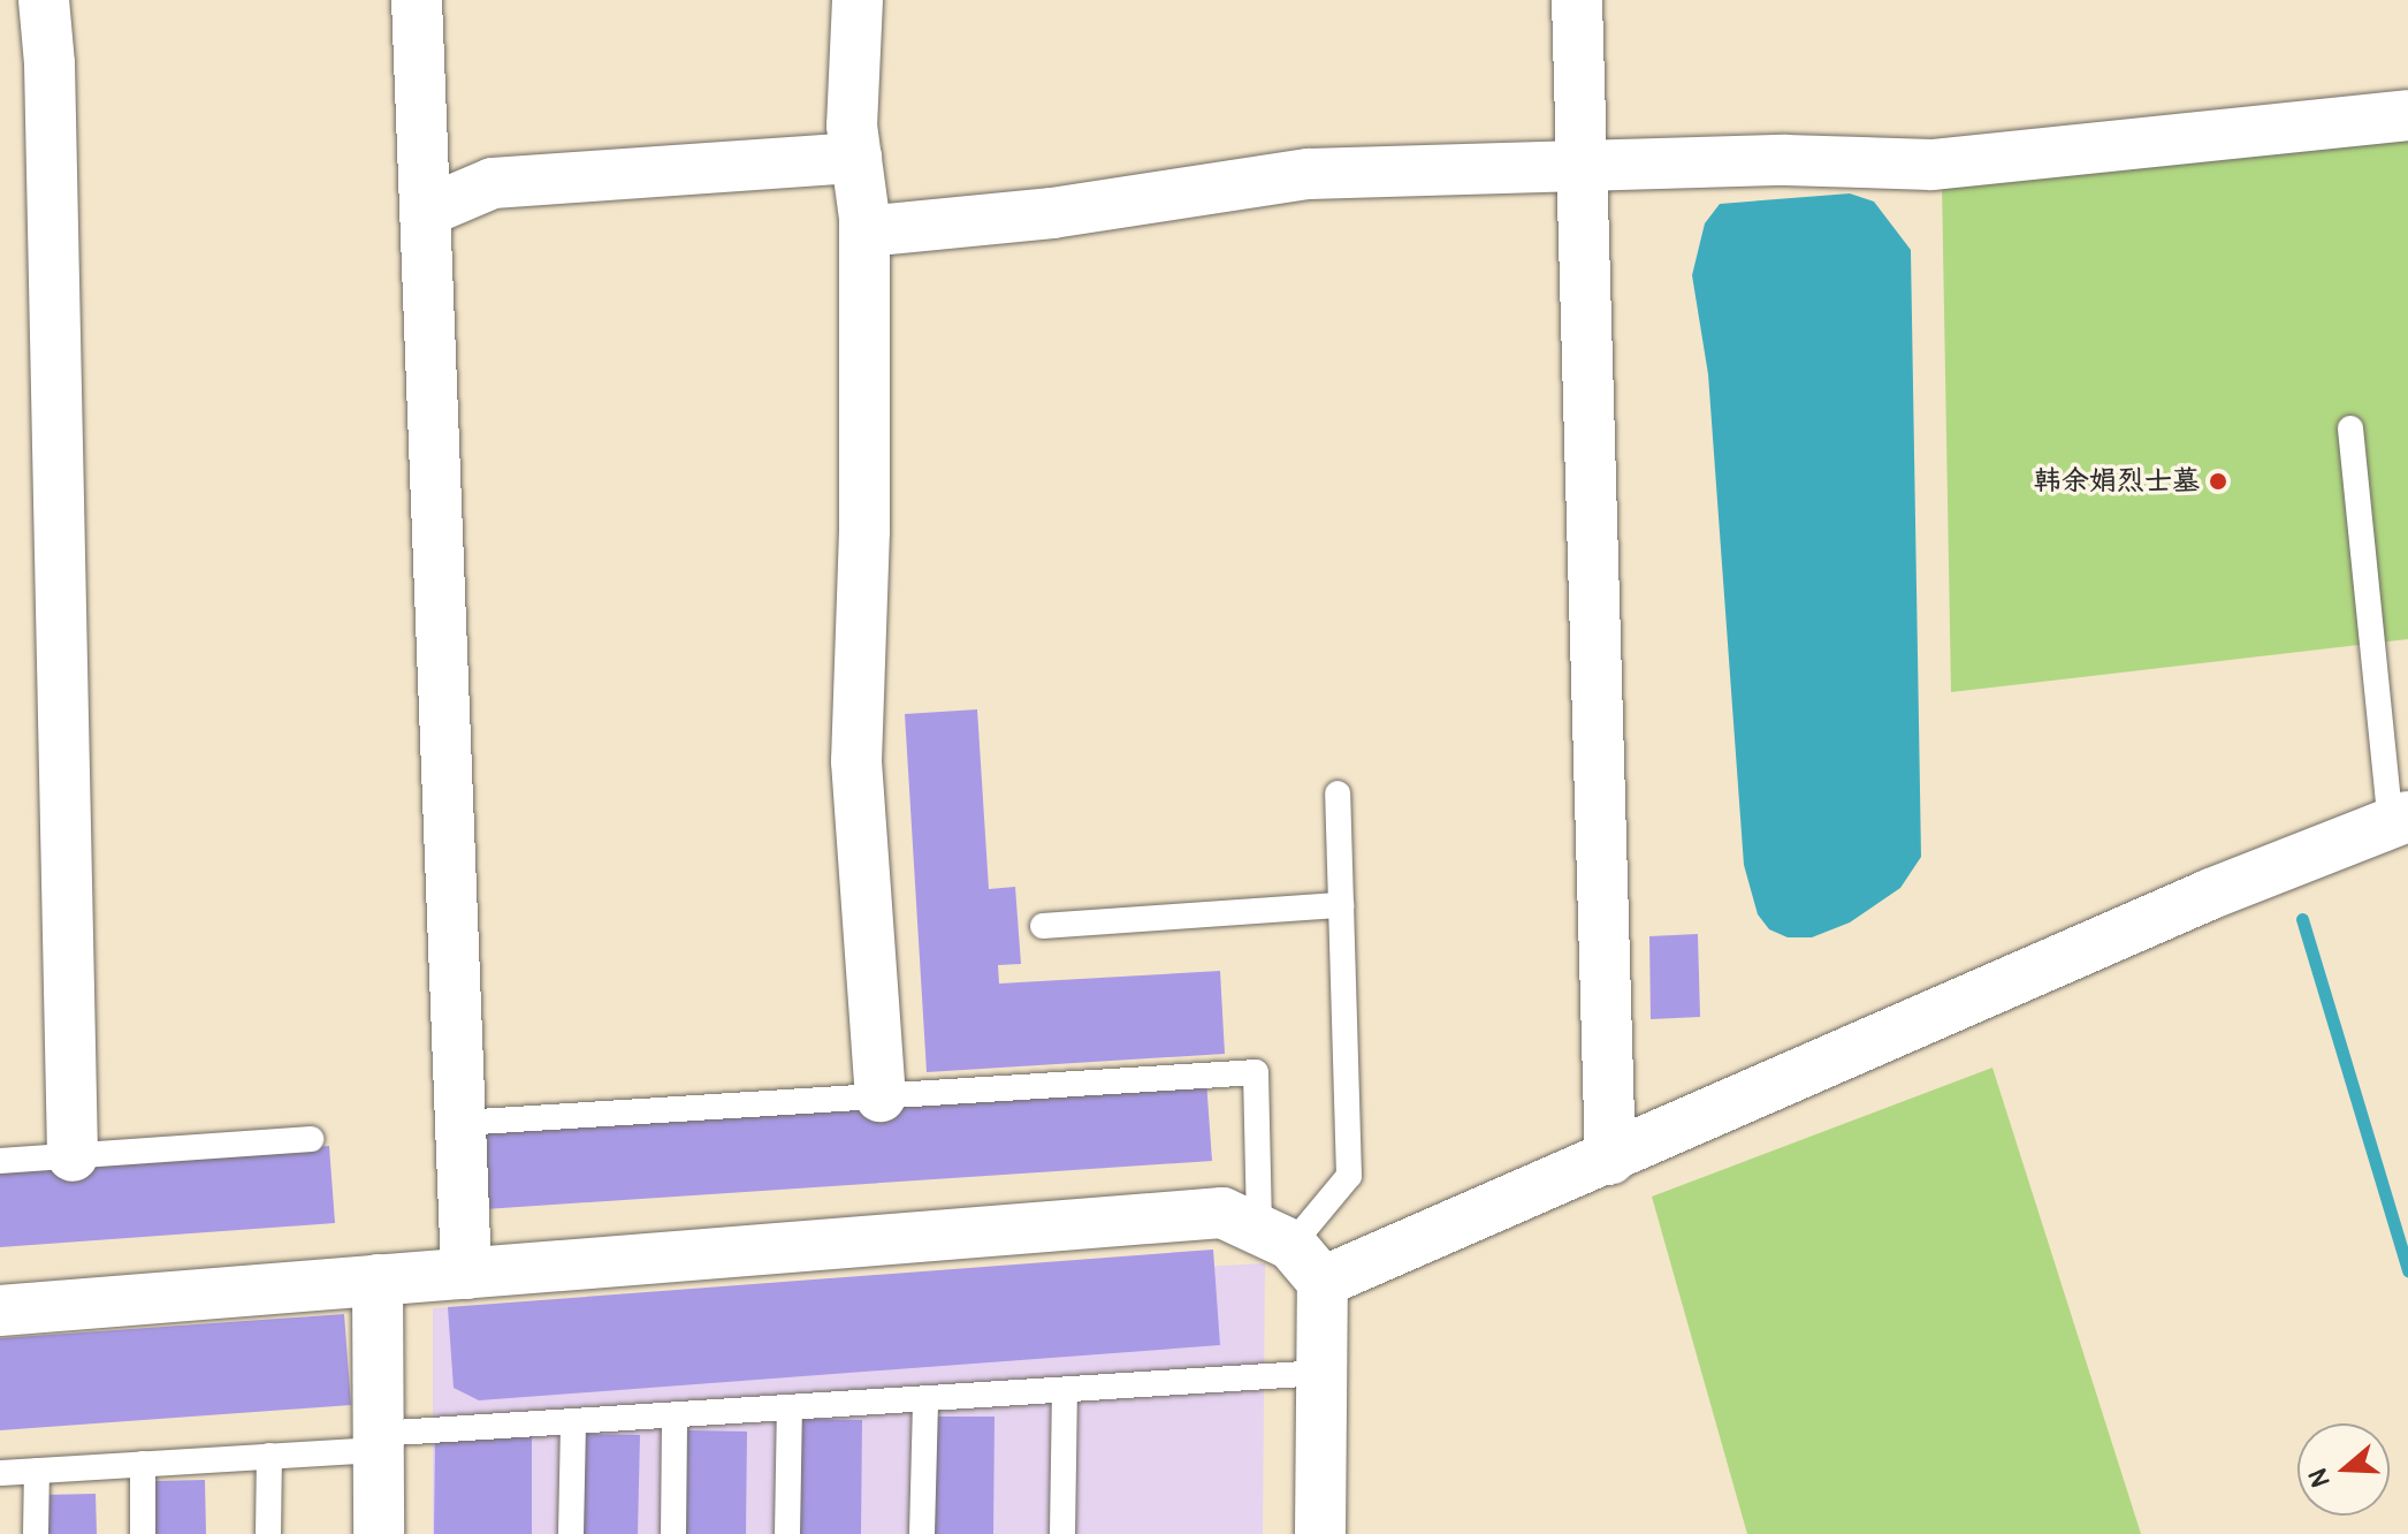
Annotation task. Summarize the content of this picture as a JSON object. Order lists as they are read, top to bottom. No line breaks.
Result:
{"places":["韩余娟烈士墓"],"north":"left"}
